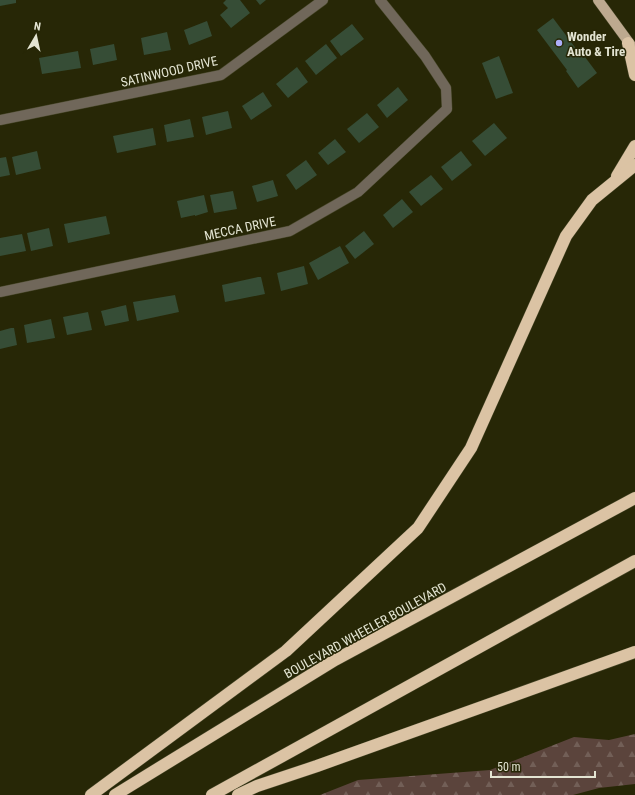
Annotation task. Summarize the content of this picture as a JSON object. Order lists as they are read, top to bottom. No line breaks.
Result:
{"streets":{"highway":["BOULEVARD WHEELER BOULEVARD"],"street":["SATINWOOD DRIVE","MECCA DRIVE"]},"places":["Wonder Auto & Tire"],"scale_bar":"50 m","north":"top"}
